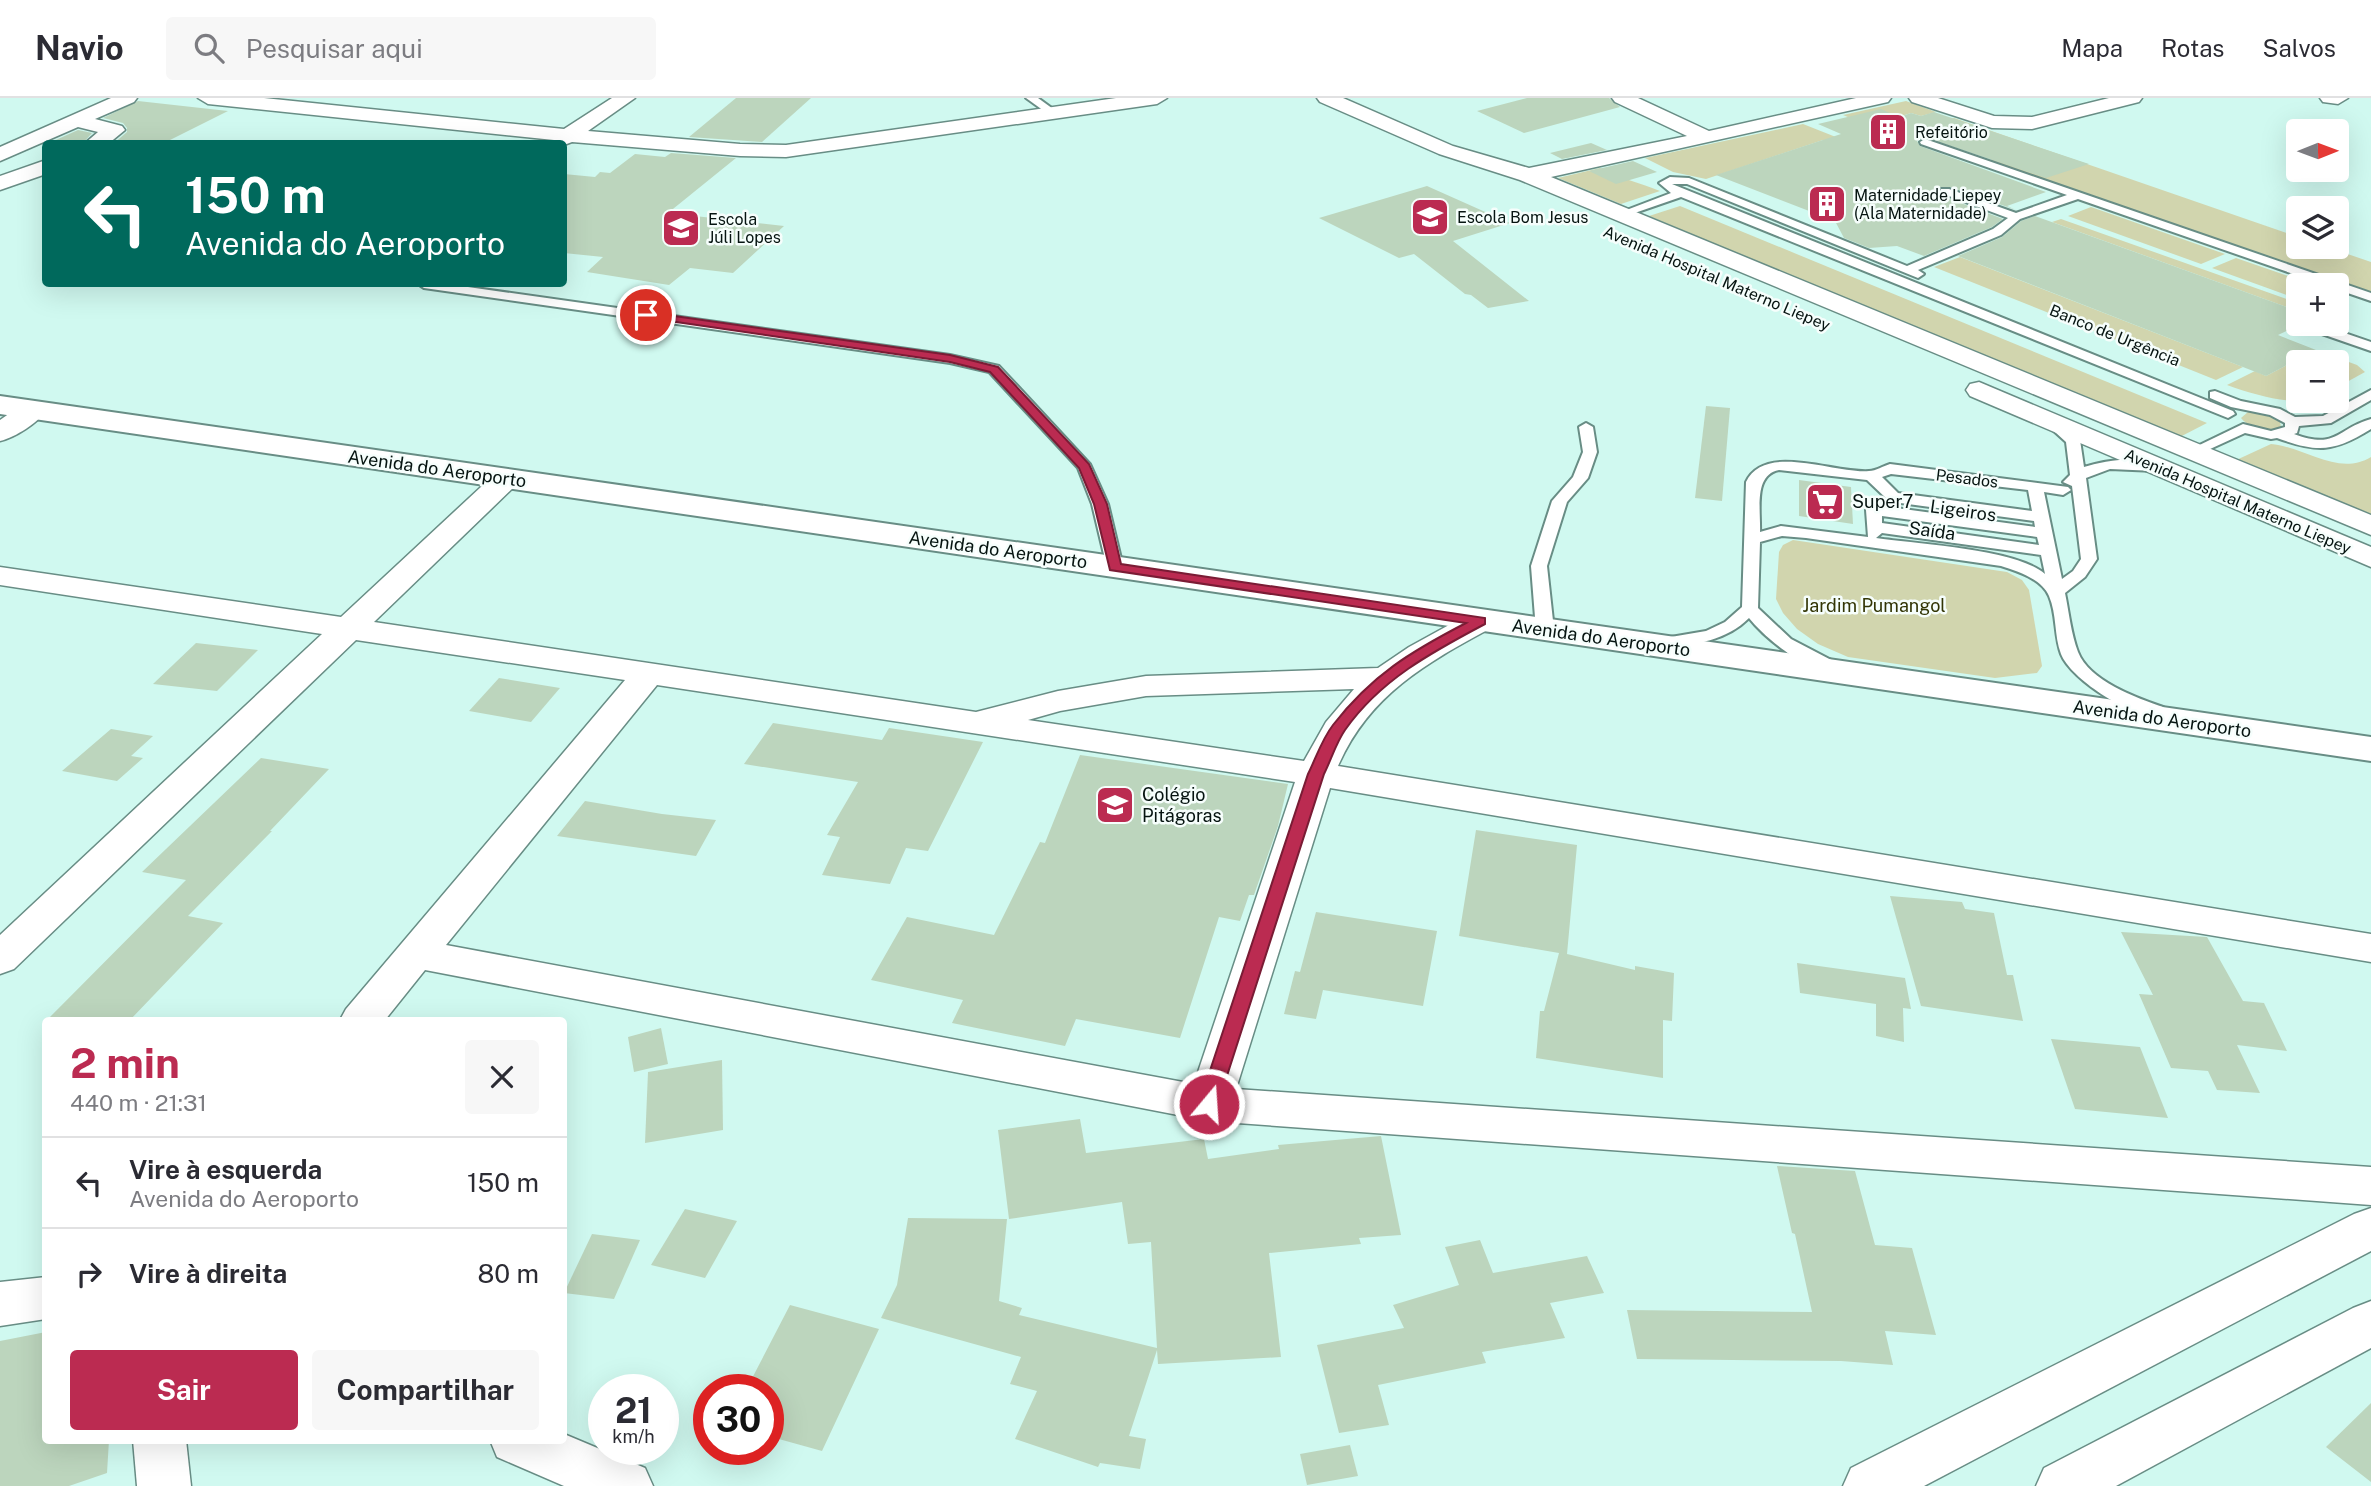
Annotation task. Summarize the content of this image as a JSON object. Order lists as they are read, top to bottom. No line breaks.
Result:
{"streets":{"main road":["Avenida do Aeroporto"],"street":["Avenida Hospital Materno Liepey"],"lane":["Banco de Urgência","Pesados","Ligeiros","Saída"]},"crossings":[["Pesados","Ligeiros"],["Pesados","Saída"]],"parks":["Jardim Pumangol"],"places":{"building":["Refeitório","Maternidade Liepey (Ala Maternidade)"],"school or university":["Escola Bom Jesus","Escola Júli Lopes","Colégio Pitágoras"],"supermarket":["Super7"]},"north":"right","page":{"header":"Navio","search":"Pesquisar aqui","nav":["Mapa","Rotas","Salvos"],"map_buttons":["+","−"],"turn":["150 m","Avenida do Aeroporto"],"heading":["2 min","440 m · 21:31"],"list":[{"name":"Vire à esquerda","note":"Avenida do Aeroporto","value":"150 m"},{"name":"Vire à direita","value":"80 m"}],"buttons":["Sair","Compartilhar"],"speed":"21 km/h","limit":"30"}}
